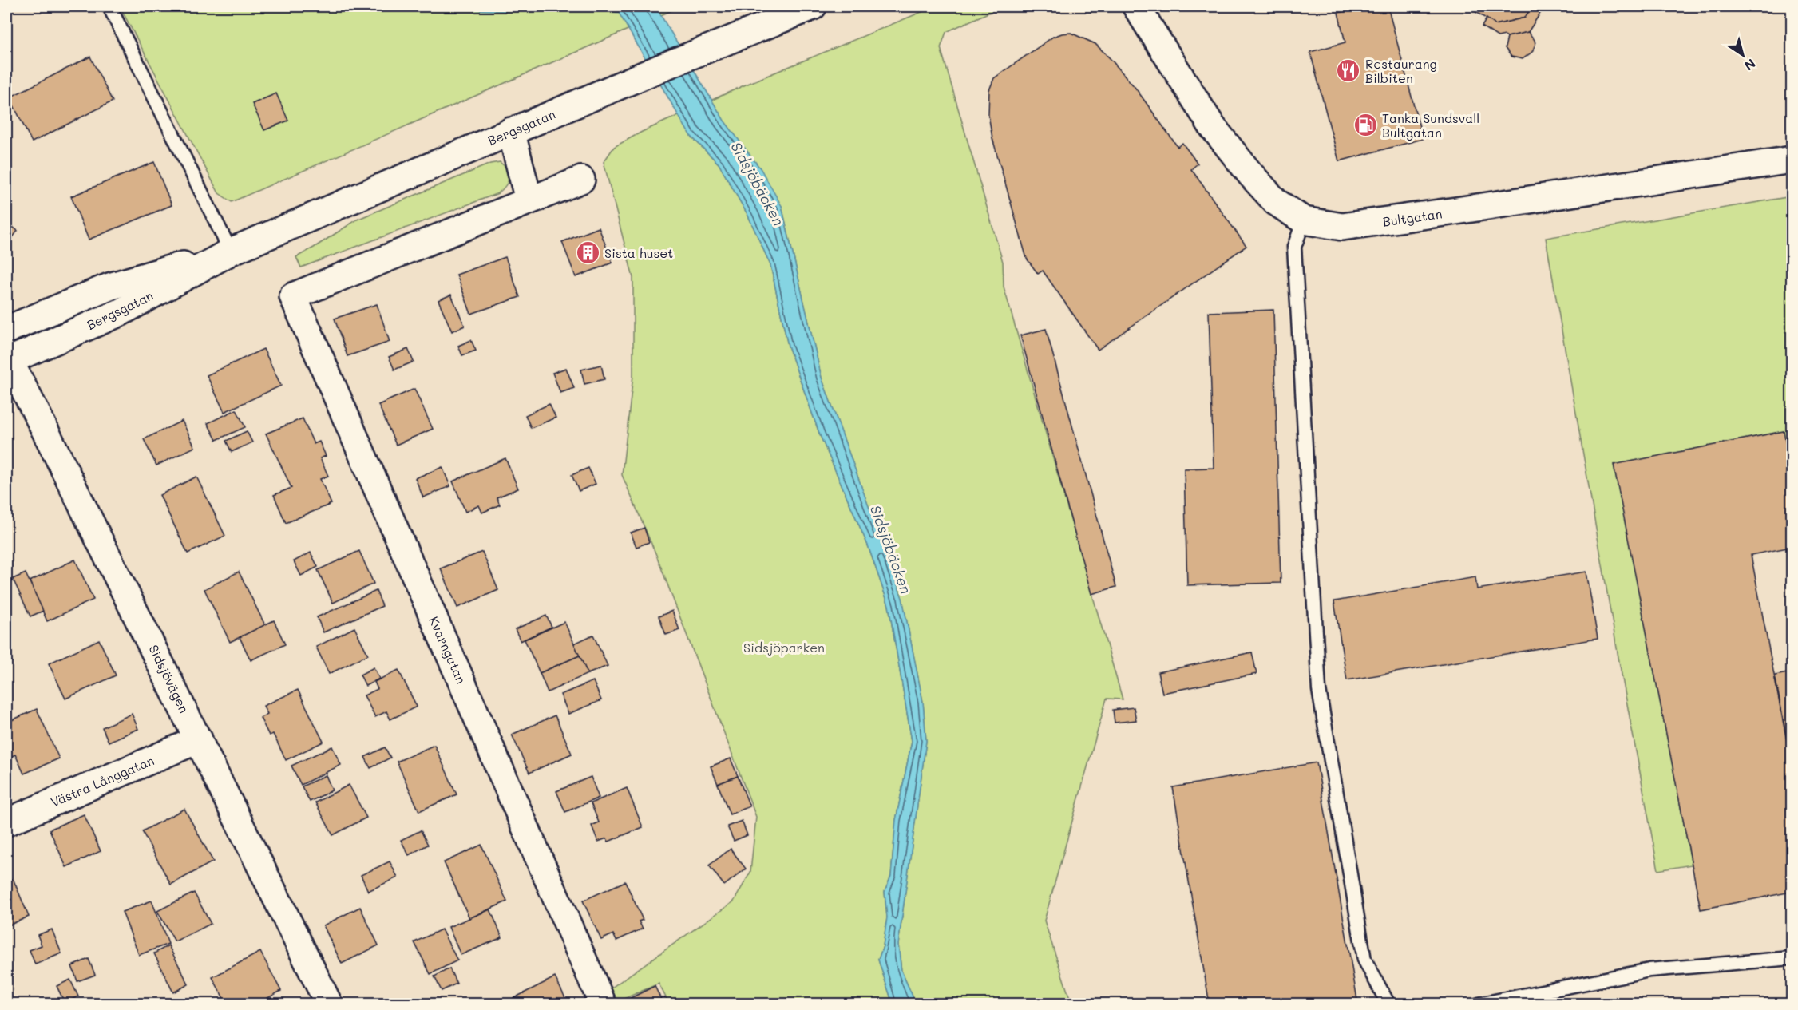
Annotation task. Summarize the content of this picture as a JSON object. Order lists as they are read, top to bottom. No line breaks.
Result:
{"streets":{"main road":["Bergsgatan","Bultgatan","Kvarngatan","Sidsjövägen","Västra Långgatan"]},"crossings":[["Bergsgatan","Sidsjövägen"],["Sidsjövägen","Västra Långgatan"]],"water":["Sidsjöbäcken"],"parks":["Sidsjöparken"],"places":{"restaurant":["Restaurang Bilbiten"],"fuel station":["Tanka Sundsvall Bultgatan"],"building":["Sista huset"]},"north":"bottom right"}
